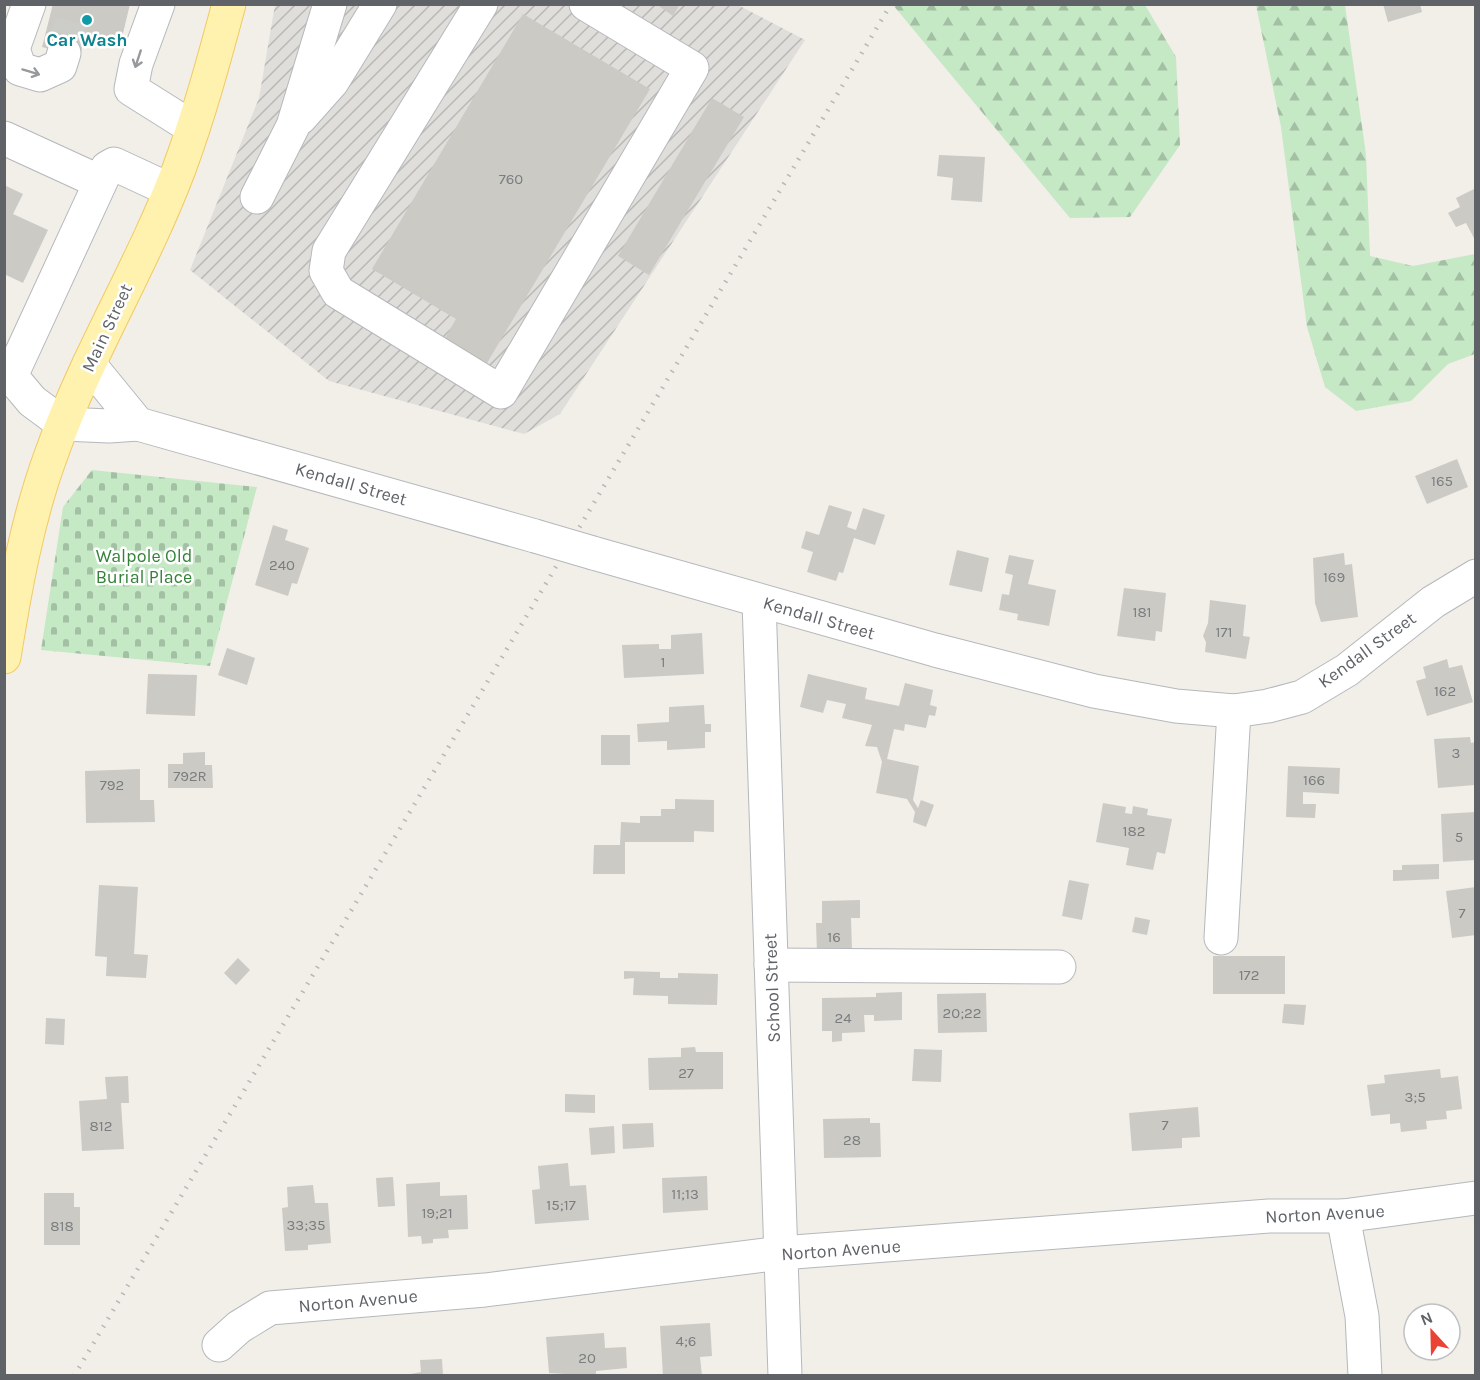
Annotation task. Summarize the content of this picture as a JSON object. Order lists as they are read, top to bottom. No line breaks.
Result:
{"streets":{"main road":["Main Street"],"street":["Kendall Street","School Street","Norton Avenue"]},"crossings":[["Main Street","Kendall Street"],["Kendall Street","School Street"],["School Street","Norton Avenue"]],"parks":["Walpole Old Burial Place"],"places":["Car Wash"],"house_numbers":["760","165","240","169","181","171","1","162","3","792R","166","792","182","5","7","16","172","20;22","24","27","3;5","7","812","28","11;13","15;17","19;21","33;35","818","4;6","20"],"north":"top"}
